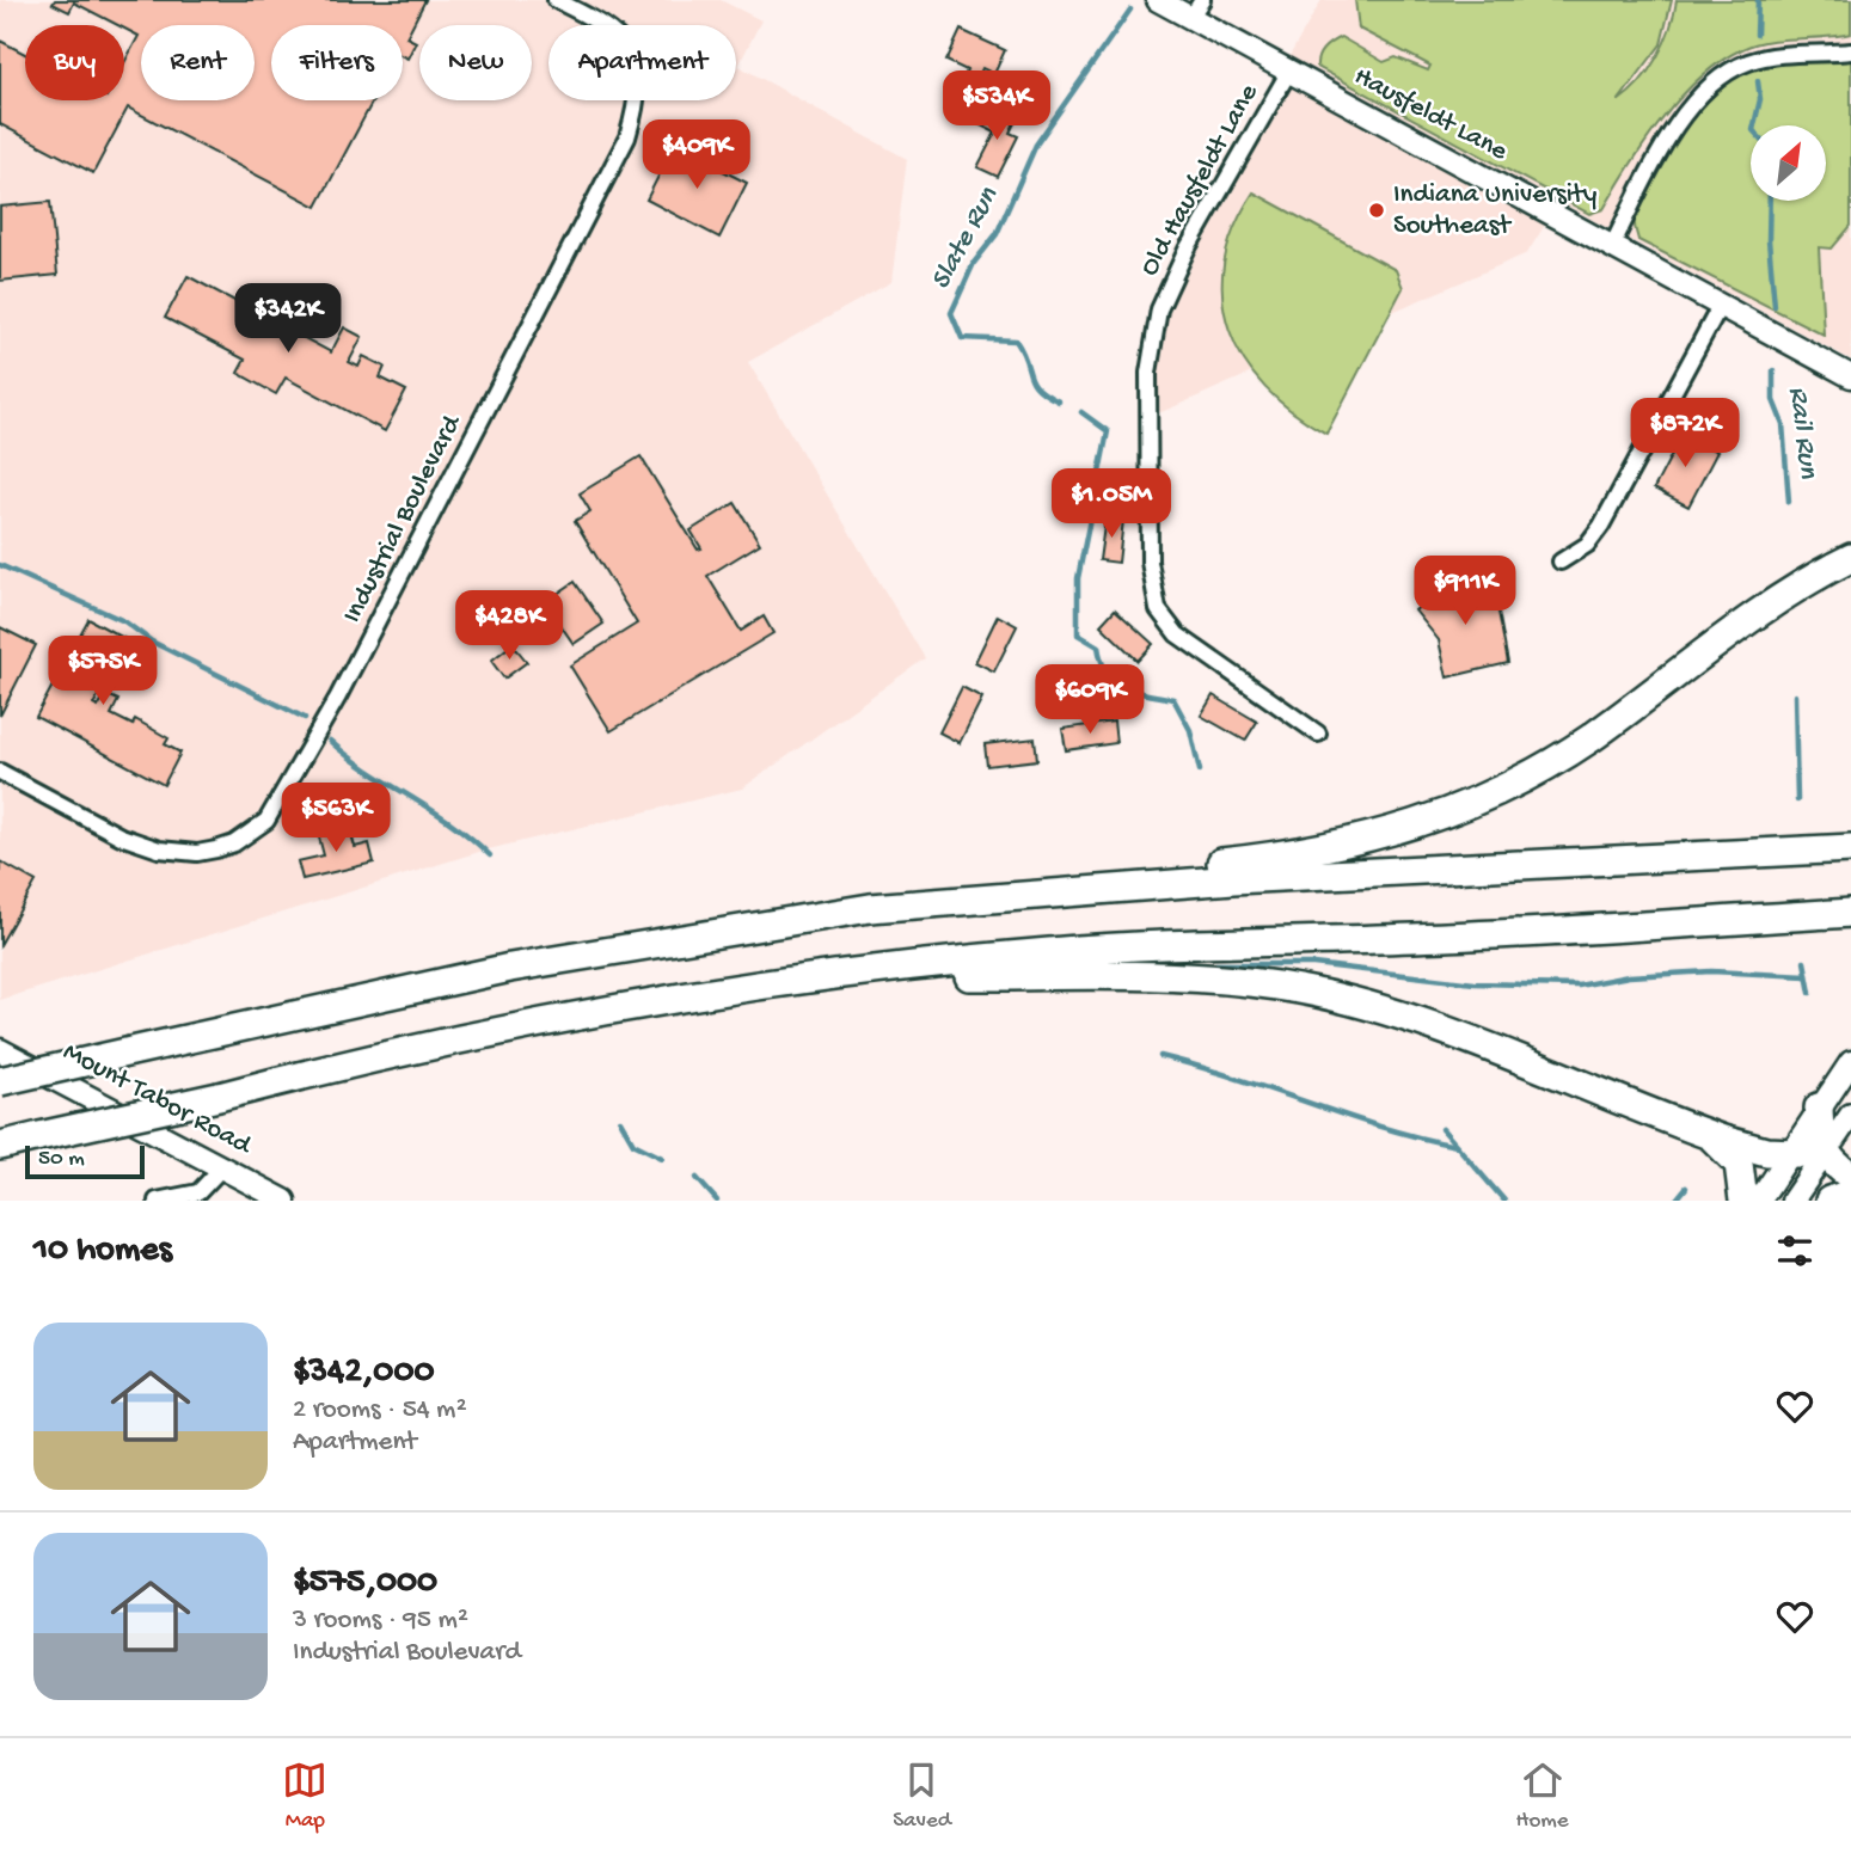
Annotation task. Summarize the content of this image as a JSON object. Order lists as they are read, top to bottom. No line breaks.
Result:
{"streets":{"street":["Hausfeldt Lane","Old Hausfeldt Lane","Industrial Boulevard","Mount Tabor Road"]},"crossings":[["Hausfeldt Lane","Old Hausfeldt Lane"]],"water":["Slate Run","Rail Run"],"places":["Indiana University Southeast"],"scale_bar":"50 m","north":"top right","page":{"chip":["Buy","Rent","Filters","New","Apartment"],"price":["$534K","$409K","$342K","$872K","$1.05M","$911K","$428K","$575K","$609K","$563K"],"scale":"50 m","heading":"10 homes","list":[{"name":"$342,000","note":"2 rooms · 54 m² · Apartment"},{"name":"$575,000","note":"3 rooms · 95 m² · Industrial Boulevard"}],"tabs":["Map","Saved","Home"]}}
